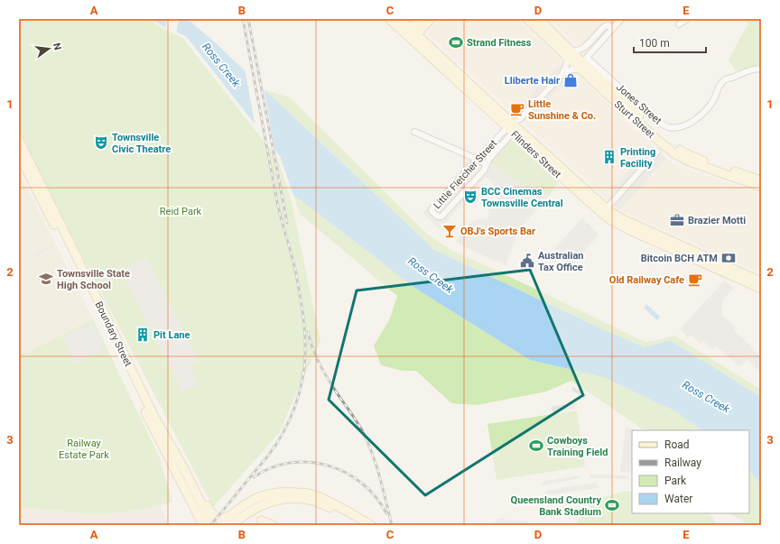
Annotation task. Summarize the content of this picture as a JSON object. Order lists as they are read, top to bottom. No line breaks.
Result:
{"streets":{"main road":["Sturt Street","Flinders Street","Boundary Street"],"street":["Jones Street","Little Fletcher Street"]},"crossings":[["Jones Street","Sturt Street"],["Flinders Street","Little Fletcher Street"]],"water":["Ross Creek"],"parks":["Reid Park","Railway Estate Park"],"places":{"sports":["Strand Fitness","Cowboys Training Field","Queensland Country Bank Stadium"],"shop":["Lliberte Hair"],"cafe":["Little Sunshine & Co.","Old Railway Cafe"],"theatre":["Townsville Civic Theatre","BCC Cinemas Townsville Central"],"building":["Printing Facility","Pit Lane"],"office":["Brazier Motti"],"bar":["OBJ's Sports Bar"],"bank":["Bitcoin BCH ATM"],"public building":["Australian Tax Office"],"school or university":["Townsville State High School"]},"legend":["Road","Railway","Park","Water"],"scale_bar":"100 m","north":"right","grid":{"columns":["A","B","C","D","E"],"rows":["1","2","3"]}}
